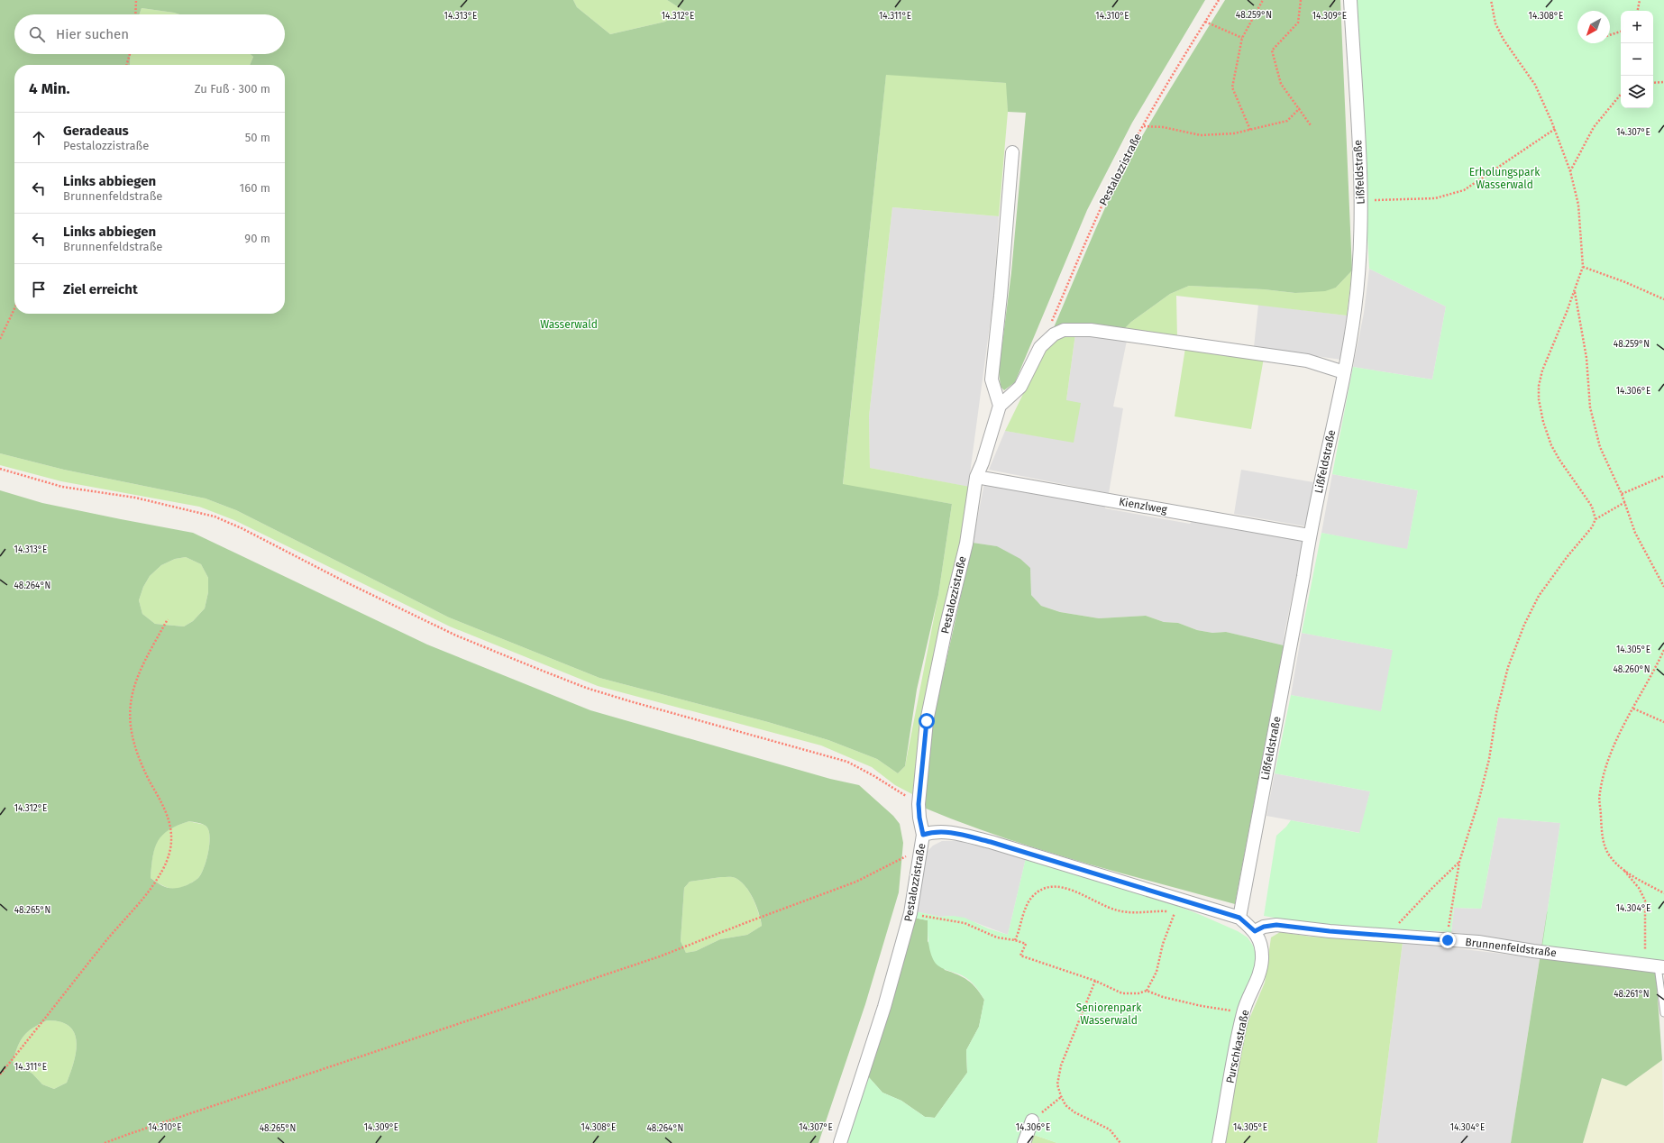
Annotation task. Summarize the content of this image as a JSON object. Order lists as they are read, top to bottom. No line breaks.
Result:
{"streets":{"street":["Pestalozzistraße","Lißfeldstraße","Kienzlweg","Brunnenfeldstraße","Purschkastraße"]},"crossings":[["Pestalozzistraße","Kienzlweg"],["Lißfeldstraße","Kienzlweg"],["Brunnenfeldstraße","Purschkastraße"]],"parks":["Erholungspark Wasserwald","Wasserwald","Seniorenpark Wasserwald"],"north":"bottom left","page":{"map_buttons":["+","−"],"search":"Hier suchen","heading":["4 Min.","Zu Fuß · 300 m"],"list":[["Geradeaus","Pestalozzistraße","50 m"],["Links abbiegen","Brunnenfeldstraße","160 m"],["Links abbiegen","Brunnenfeldstraße","90 m"],"Ziel erreicht"]},"coordinates":["48.259°N","14.313°E","14.312°E","14.311°E","14.310°E","14.309°E","14.308°E","14.307°E","14.306°E","48.264°N","14.305°E","48.260°N","14.304°E","48.265°N","48.261°N"]}
